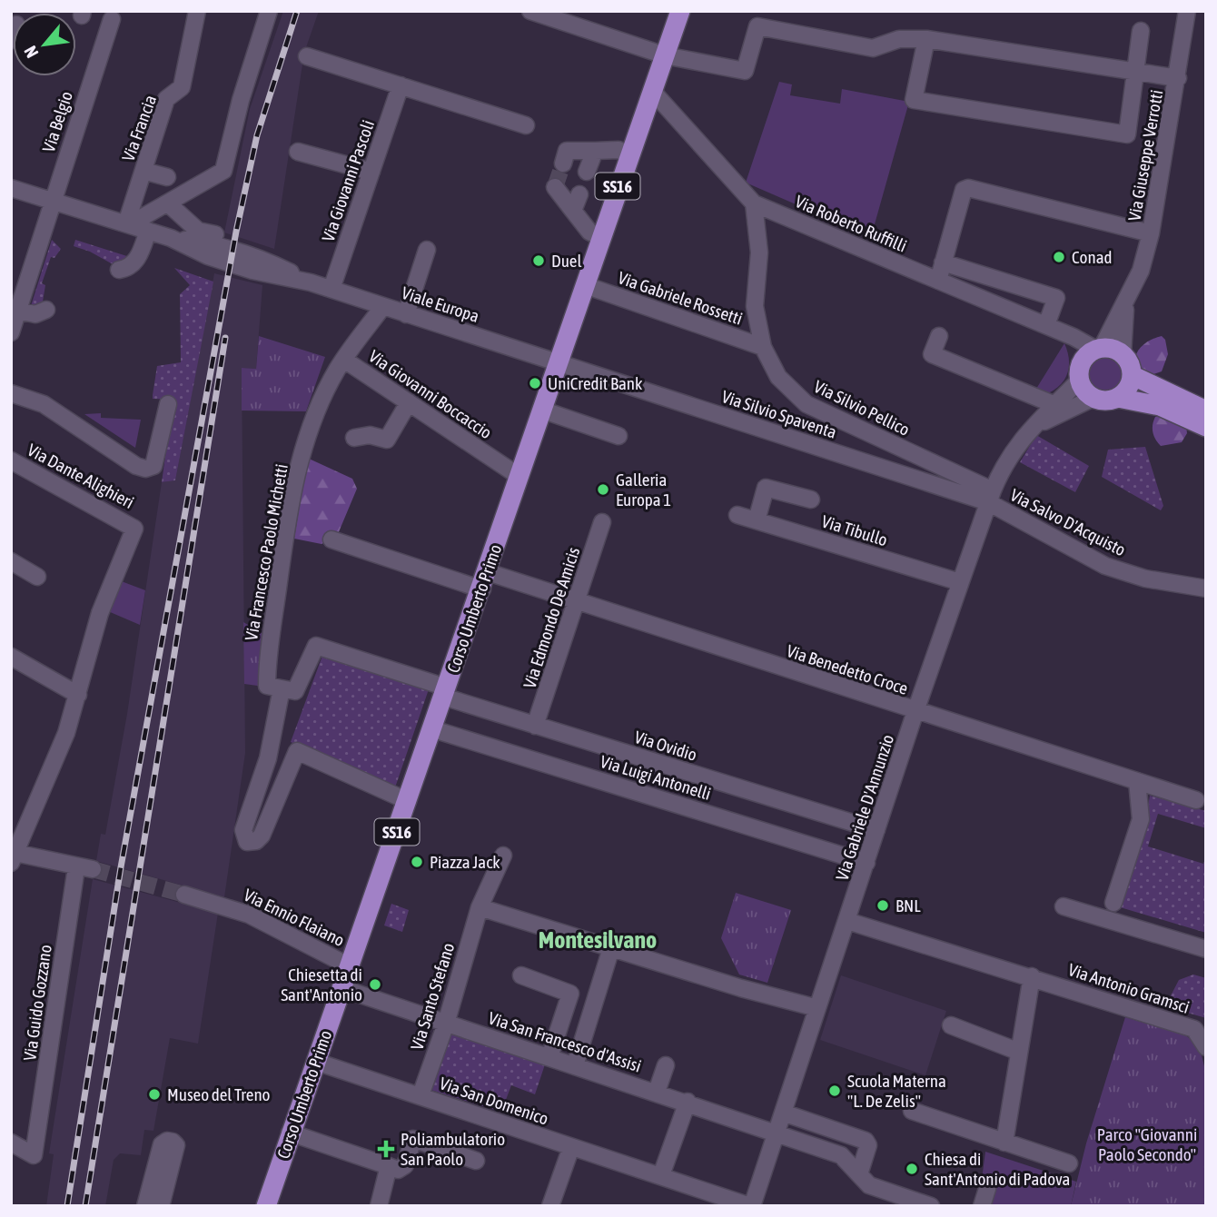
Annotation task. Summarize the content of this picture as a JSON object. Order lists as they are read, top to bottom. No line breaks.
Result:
{"streets":{"main road":["SS16","Corso Umberto Primo"],"street":["Via Belgio","Via Francia","Via Giuseppe Verrotti","Via Giovanni Pascoli","Via Roberto Ruffilli","Via Gabriele Rossetti","Viale Europa","Via Giovanni Boccaccio","Via Silvio Pellico","Via Silvio Spaventa","Via Dante Alighieri","Via Salvo D'Acquisto","Via Tibullo","Via Francesco Paolo Michetti","Via Edmondo De Amicis","Via Benedetto Croce","Via Ovidio","Via Luigi Antonelli","Via Gabriele D'Annunzio","Via Ennio Flaiano","Via Antonio Gramsci","Via Santo Stefano","Via Guido Gozzano","Via San Francesco d'Assisi","Via San Domenico"]},"crossings":[["Via Belgio","Viale Europa"],["Via Francia","Viale Europa"],["Via Giuseppe Verrotti","Via Roberto Ruffilli"],["Via Giovanni Pascoli","Viale Europa"],["Via Roberto Ruffilli","Via Silvio Pellico"],["Via Roberto Ruffilli","Corso Umberto Primo"],["Via Gabriele Rossetti","Via Silvio Pellico"],["Via Gabriele Rossetti","Corso Umberto Primo"],["Viale Europa","Via Giovanni Boccaccio"],["Viale Europa","Via Silvio Spaventa"],["Viale Europa","Corso Umberto Primo"],["Via Giovanni Boccaccio","Via Francesco Paolo Michetti"],["Via Giovanni Boccaccio","Corso Umberto Primo"],["Via Silvio Pellico","Via Silvio Spaventa"],["Via Silvio Pellico","Via Salvo D'Acquisto"],["Via Silvio Pellico","Via Gabriele D'Annunzio"],["Via Silvio Spaventa","Via Salvo D'Acquisto"],["Via Silvio Spaventa","Corso Umberto Primo"],["Via Silvio Spaventa","Via Gabriele D'Annunzio"],["Via Salvo D'Acquisto","Via Gabriele D'Annunzio"],["Via Tibullo","Via Gabriele D'Annunzio"],["Via Francesco Paolo Michetti","Corso Umberto Primo"],["Corso Umberto Primo","Via Benedetto Croce"],["Corso Umberto Primo","Via Ovidio"],["Corso Umberto Primo","Via Luigi Antonelli"],["Corso Umberto Primo","Via Ennio Flaiano"],["Corso Umberto Primo","Via San Francesco d'Assisi"],["Corso Umberto Primo","Via San Domenico"],["Via Edmondo De Amicis","Via Benedetto Croce"],["Via Edmondo De Amicis","Via Ovidio"],["Via Benedetto Croce","Via Gabriele D'Annunzio"],["Via Ovidio","Via Gabriele D'Annunzio"],["Via Luigi Antonelli","Via Gabriele D'Annunzio"],["Via Gabriele D'Annunzio","Via Antonio Gramsci"],["Via Gabriele D'Annunzio","Via San Francesco d'Assisi"],["Via Gabriele D'Annunzio","Via San Domenico"],["Via Santo Stefano","Via San Francesco d'Assisi"],["Via Santo Stefano","Via San Domenico"]],"districts":["Montesilvano"],"parks":["Parco \"Giovanni Paolo Secondo\""],"places":{"other":["Conad","Duel","UniCredit Bank","Galleria Europa 1","Piazza Jack","BNL","Chiesetta di Sant'Antonio","Scuola Materna \"L. De Zelis\"","Museo del Treno","Chiesa di Sant'Antonio di Padova"],"health":["Poliambulatorio San Paolo"]},"north":"bottom left"}
